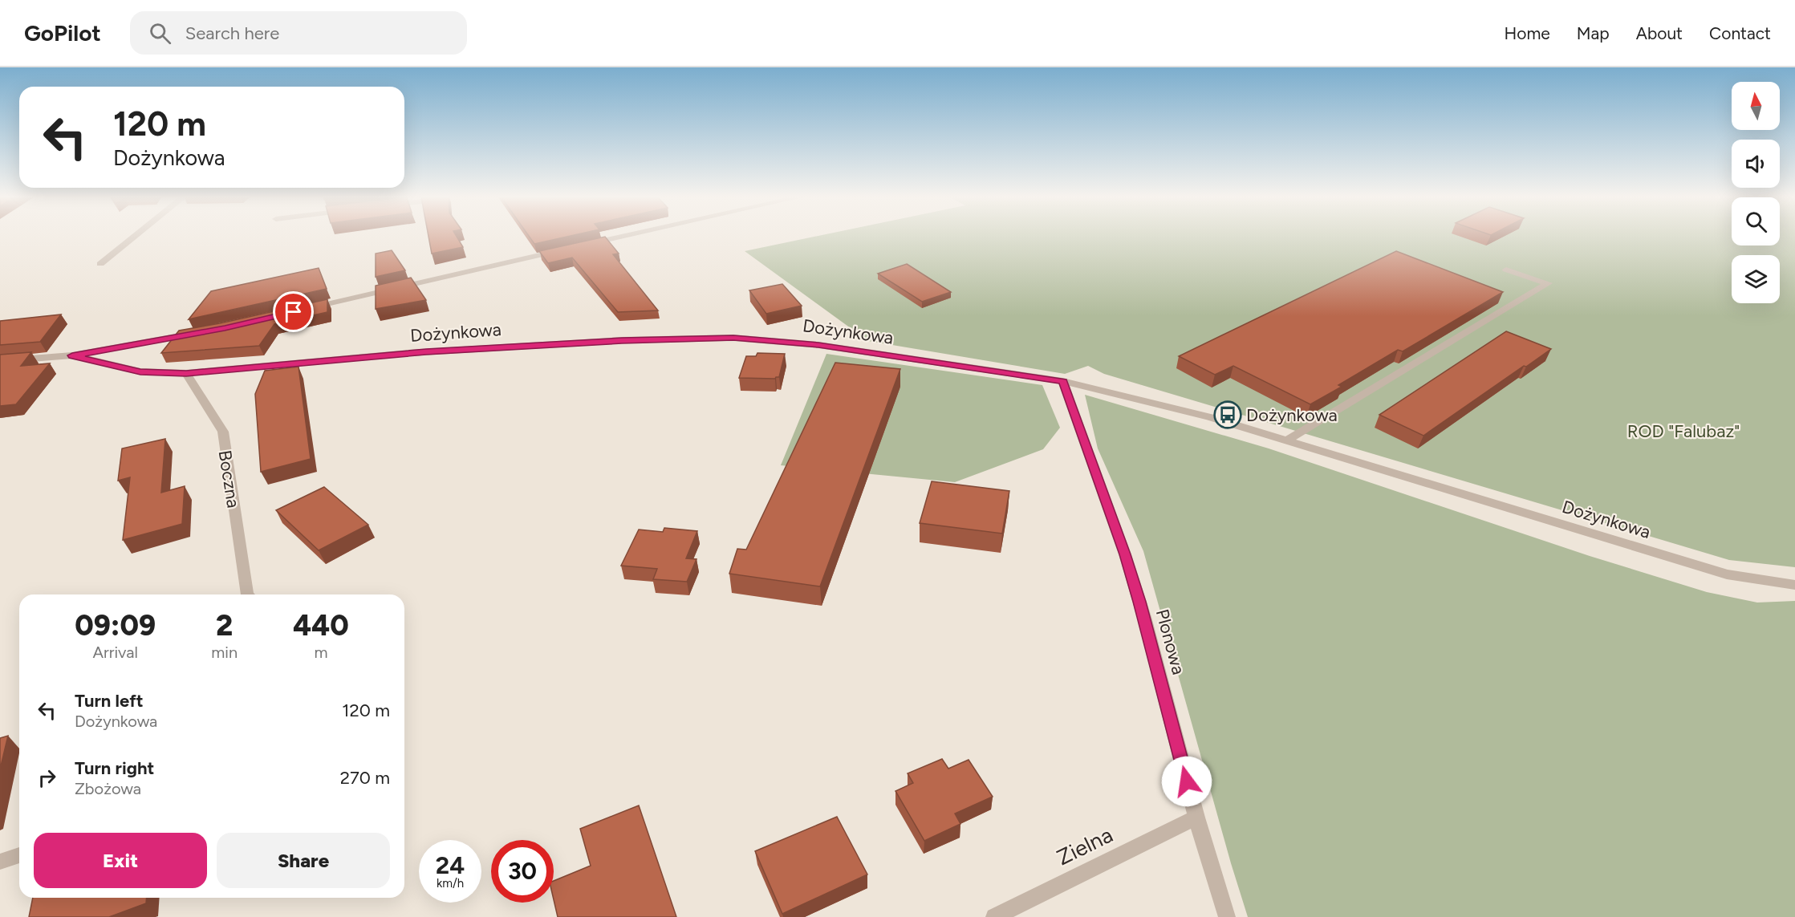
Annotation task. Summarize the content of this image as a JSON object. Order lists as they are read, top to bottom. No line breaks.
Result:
{"streets":{"street":["Dożynkowa","Boczna","Plonowa","Zielna"]},"crossings":[["Dożynkowa","Boczna"],["Dożynkowa","Plonowa"],["Plonowa","Zielna"]],"parks":["ROD \"Falubaz\""],"places":{"bus stop":["Dożynkowa"]},"north":"top","page":{"header":"GoPilot","search":"Search here","nav":["Home","Map","About","Contact"],"turn":["120 m","Dożynkowa"],"eta":["09:09","Arrival","2","min","440","m"],"list":[{"name":"Turn left","note":"Dożynkowa","value":"120 m"},{"name":"Turn right","note":"Zbożowa","value":"270 m"}],"buttons":["Exit","Share"],"speed":"24 km/h","limit":"30"}}
